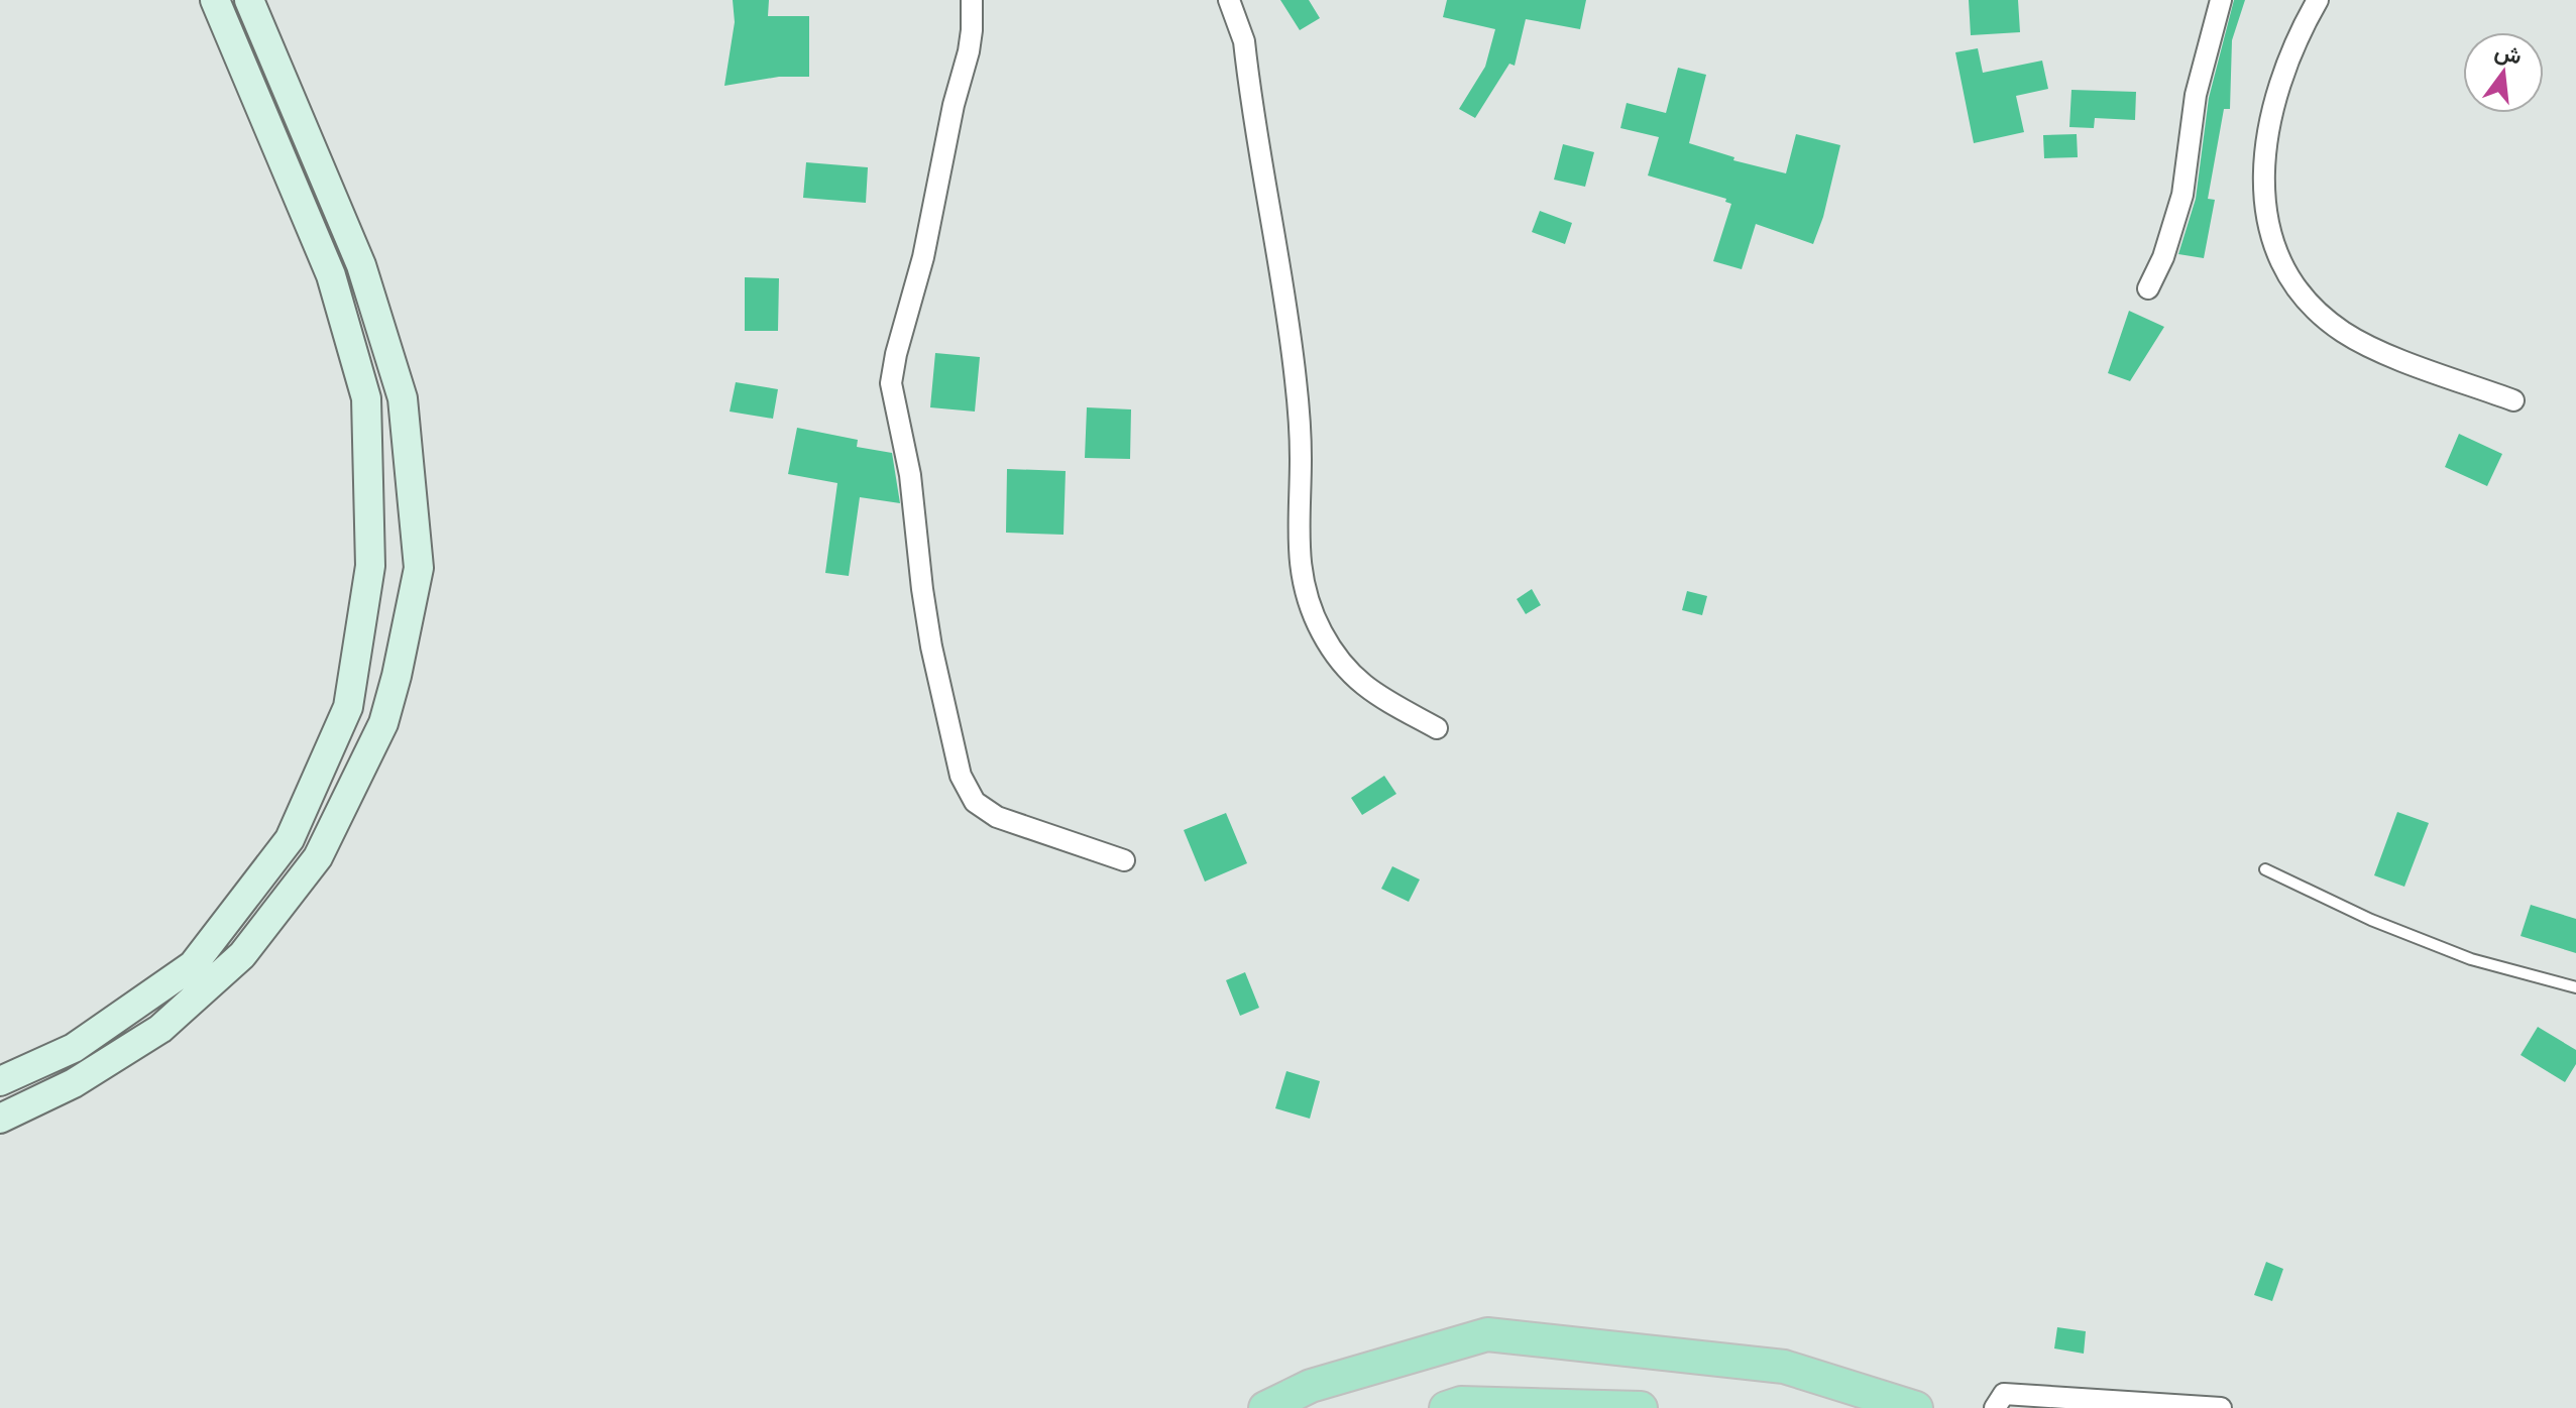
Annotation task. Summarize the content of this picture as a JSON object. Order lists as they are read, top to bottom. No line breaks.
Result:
{"north":"top"}
